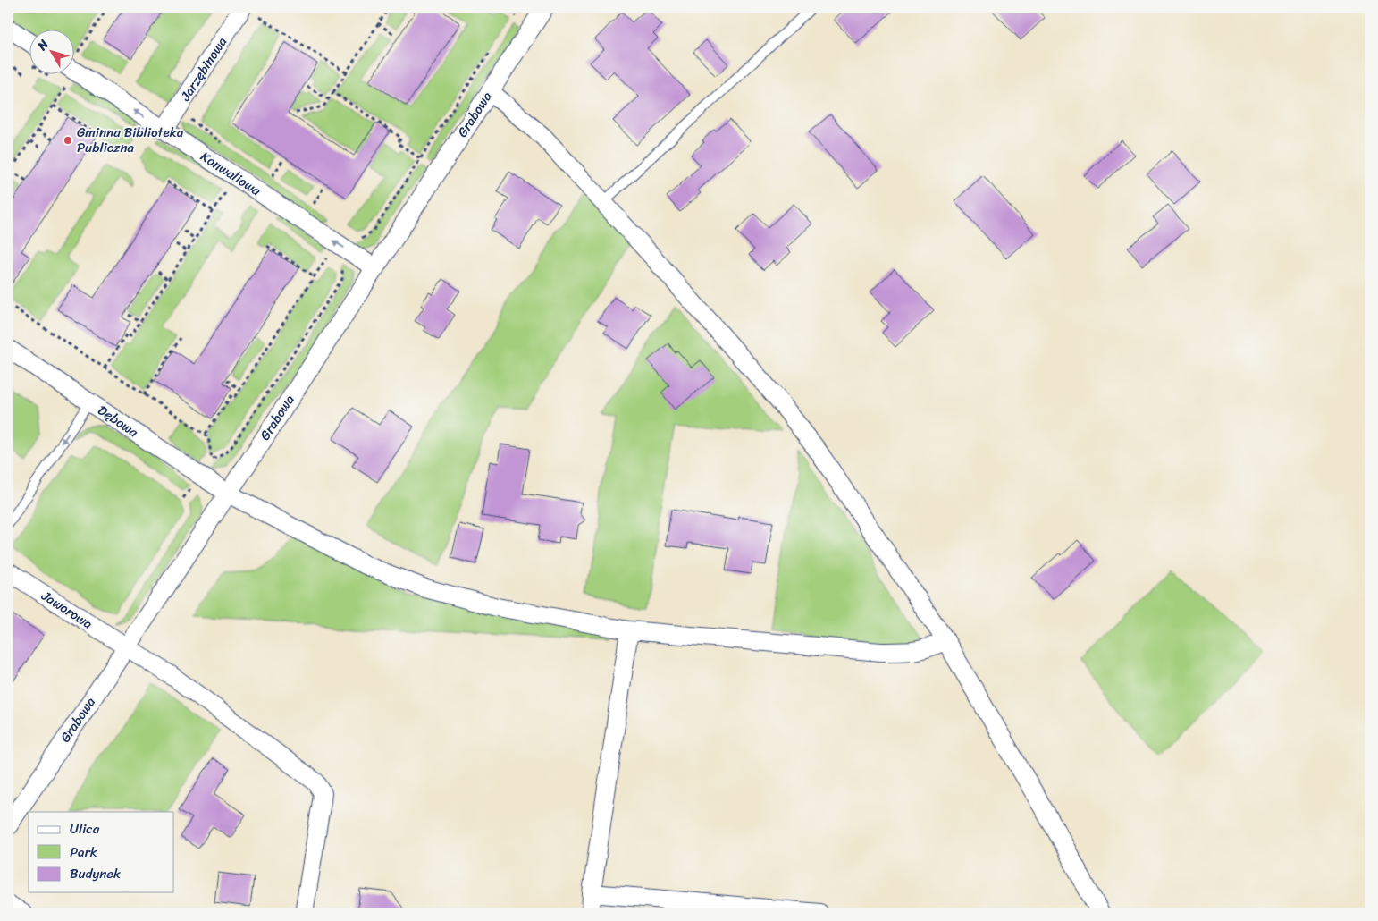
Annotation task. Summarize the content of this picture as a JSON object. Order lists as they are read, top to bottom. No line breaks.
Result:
{"streets":{"street":["Jarzębinowa","Grabowa","Konwaliowa","Dębowa","Jaworowa"]},"crossings":[["Jarzębinowa","Konwaliowa"],["Grabowa","Konwaliowa"],["Grabowa","Dębowa"],["Grabowa","Jaworowa"]],"one_way":["Konwaliowa"],"places":["Gminna Biblioteka Publiczna"],"legend":["Ulica","Park","Budynek"],"north":"top left"}
